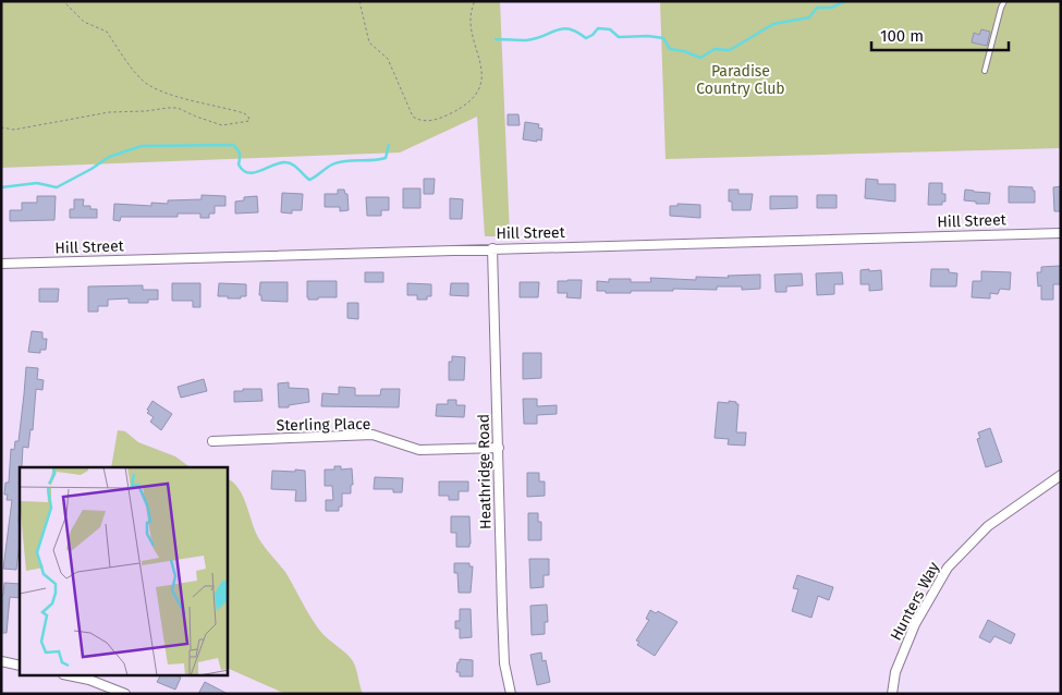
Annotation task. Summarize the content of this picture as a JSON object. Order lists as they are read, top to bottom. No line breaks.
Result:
{"streets":{"street":["Hill Street","Sterling Place","Heathridge Road","Hunters Way"]},"crossings":[["Hill Street","Heathridge Road"],["Sterling Place","Heathridge Road"]],"parks":["Paradise Country Club"],"scale_bar":"100 m"}
